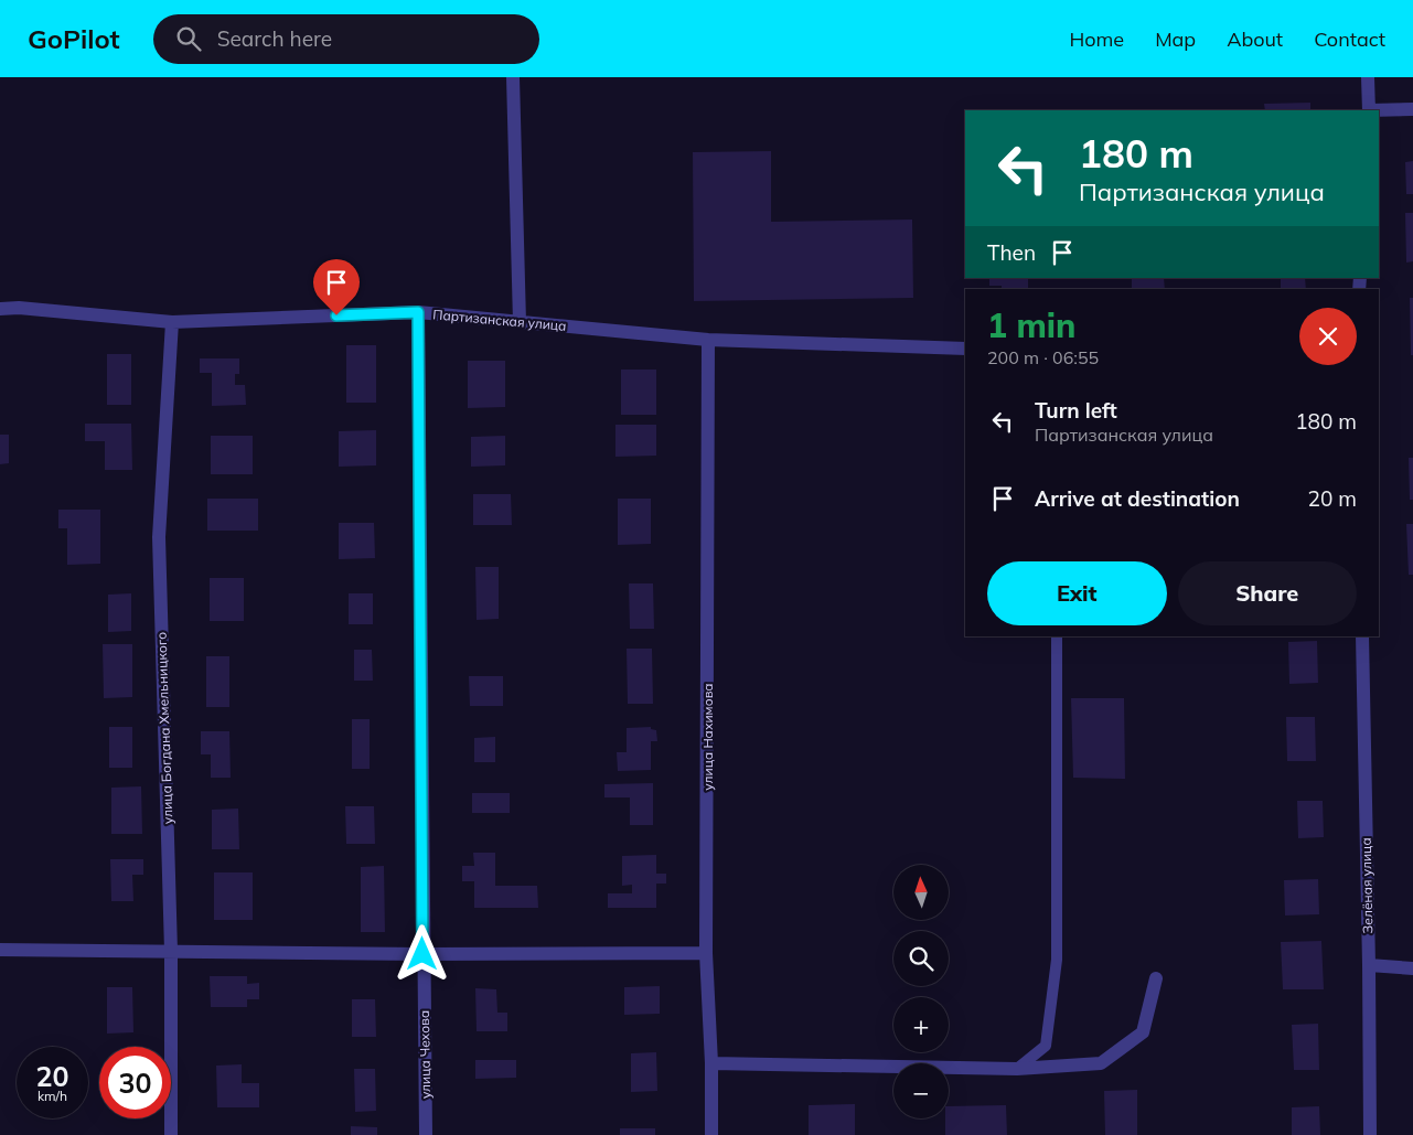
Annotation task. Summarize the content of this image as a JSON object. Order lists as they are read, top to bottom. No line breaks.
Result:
{"streets":{"street":["Партизанская улица","улица Богдана Хмельницкого","улица Нахимова","Зелёная улица","улица Чехова"]},"crossings":[["Партизанская улица","улица Богдана Хмельницкого"],["Партизанская улица","улица Нахимова"],["Партизанская улица","улица Чехова"]],"north":"top","page":{"header":"GoPilot","search":"Search here","nav":["Home","Map","About","Contact"],"turn":["180 m","Партизанская улица"],"then":"Then","heading":["1 min","200 m · 06:55"],"list":[{"name":"Turn left","note":"Партизанская улица","value":"180 m"},{"name":"Arrive at destination","value":"20 m"}],"buttons":["Exit","Share"],"map_buttons":["+","−"],"speed":"20 km/h","limit":"30"}}
